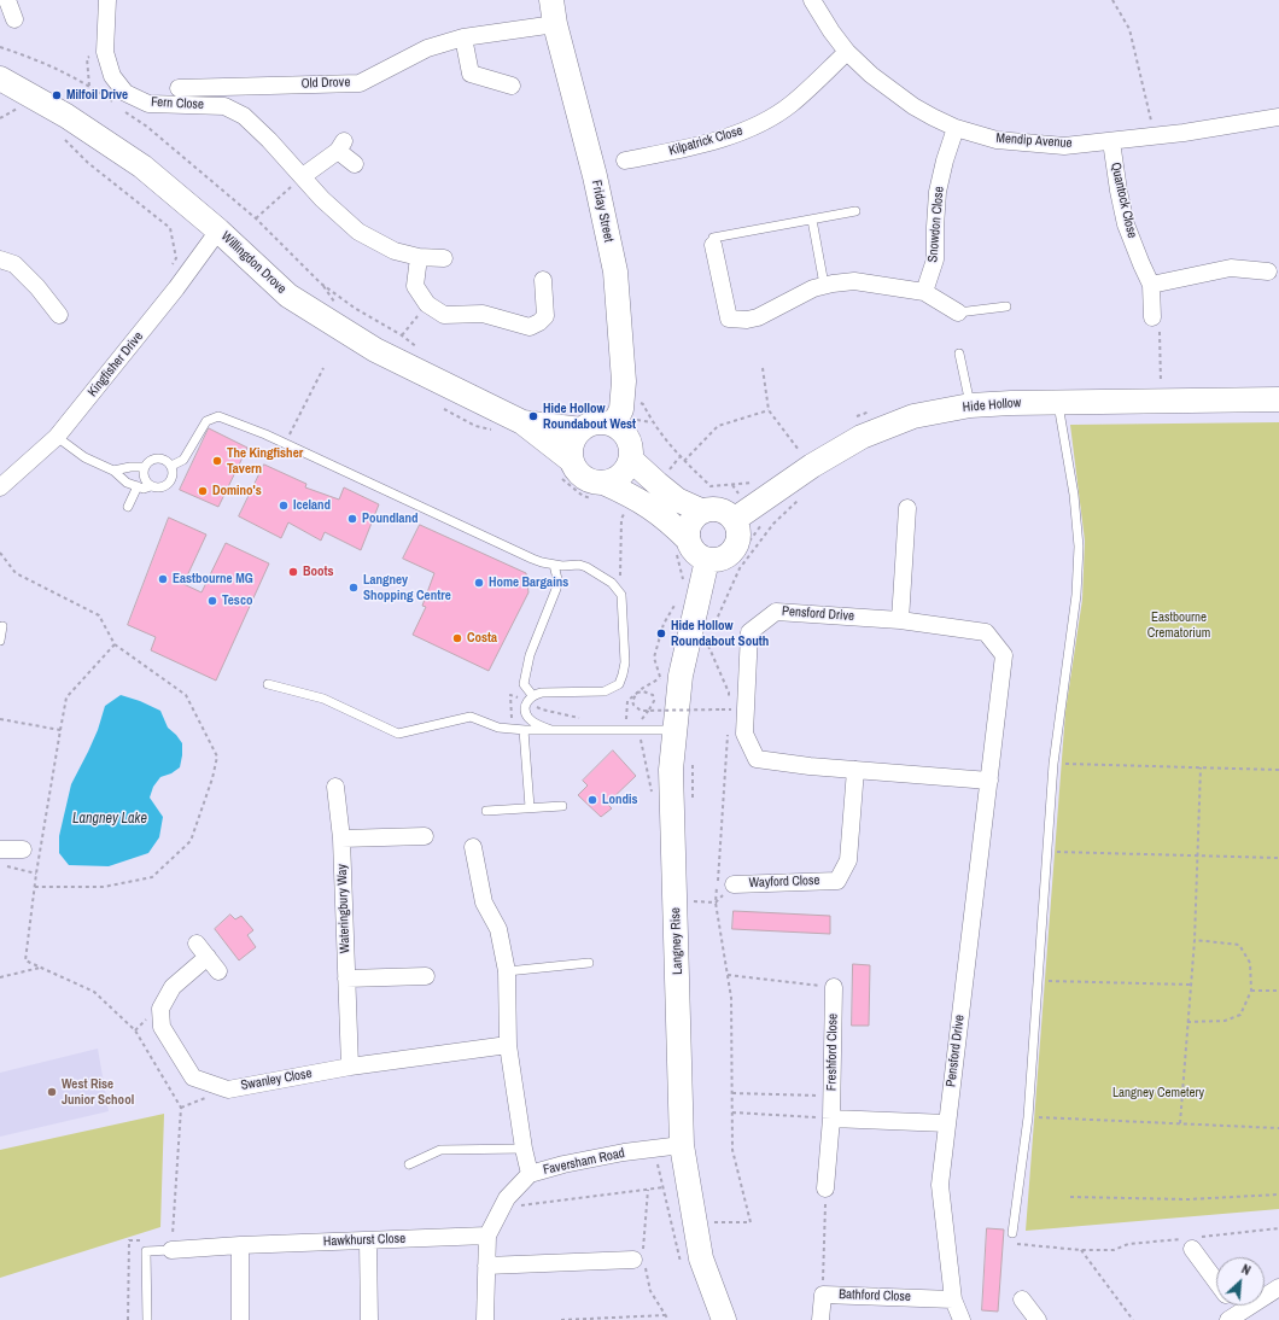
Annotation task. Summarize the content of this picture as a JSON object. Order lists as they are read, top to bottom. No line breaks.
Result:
{"streets":{"main road":["Friday Street","Willingdon Drove","Hide Hollow","Langney Rise"],"street":["Old Drove","Fern Close","Kilpatrick Close","Mendip Avenue","Quantock Close","Snowdon Close","Kingfisher Drive","Pensford Drive","Wayford Close","Wateringbury Way","Freshford Close","Swanley Close","Faversham Road","Hawkhurst Close","Bathford Close"]},"crossings":[["Old Drove","Friday Street"],["Kilpatrick Close","Mendip Avenue"],["Mendip Avenue","Quantock Close"],["Mendip Avenue","Snowdon Close"],["Friday Street","Willingdon Drove"],["Willingdon Drove","Kingfisher Drive"],["Hide Hollow","Langney Rise"],["Pensford Drive","Wayford Close"],["Pensford Drive","Bathford Close"],["Wateringbury Way","Swanley Close"],["Langney Rise","Faversham Road"],["Faversham Road","Hawkhurst Close"]],"water":["Langney Lake"],"parks":["Eastbourne Crematorium","Langney Cemetery"],"places":["Milfoil Drive","Hide Hollow Roundabout West","The Kingfisher Tavern","Domino's","Iceland","Poundland","Boots","Eastbourne MG","Home Bargains","Langney Shopping Centre","Tesco","Hide Hollow Roundabout South","Costa","Londis","West Rise Junior School"],"north":"top right"}
